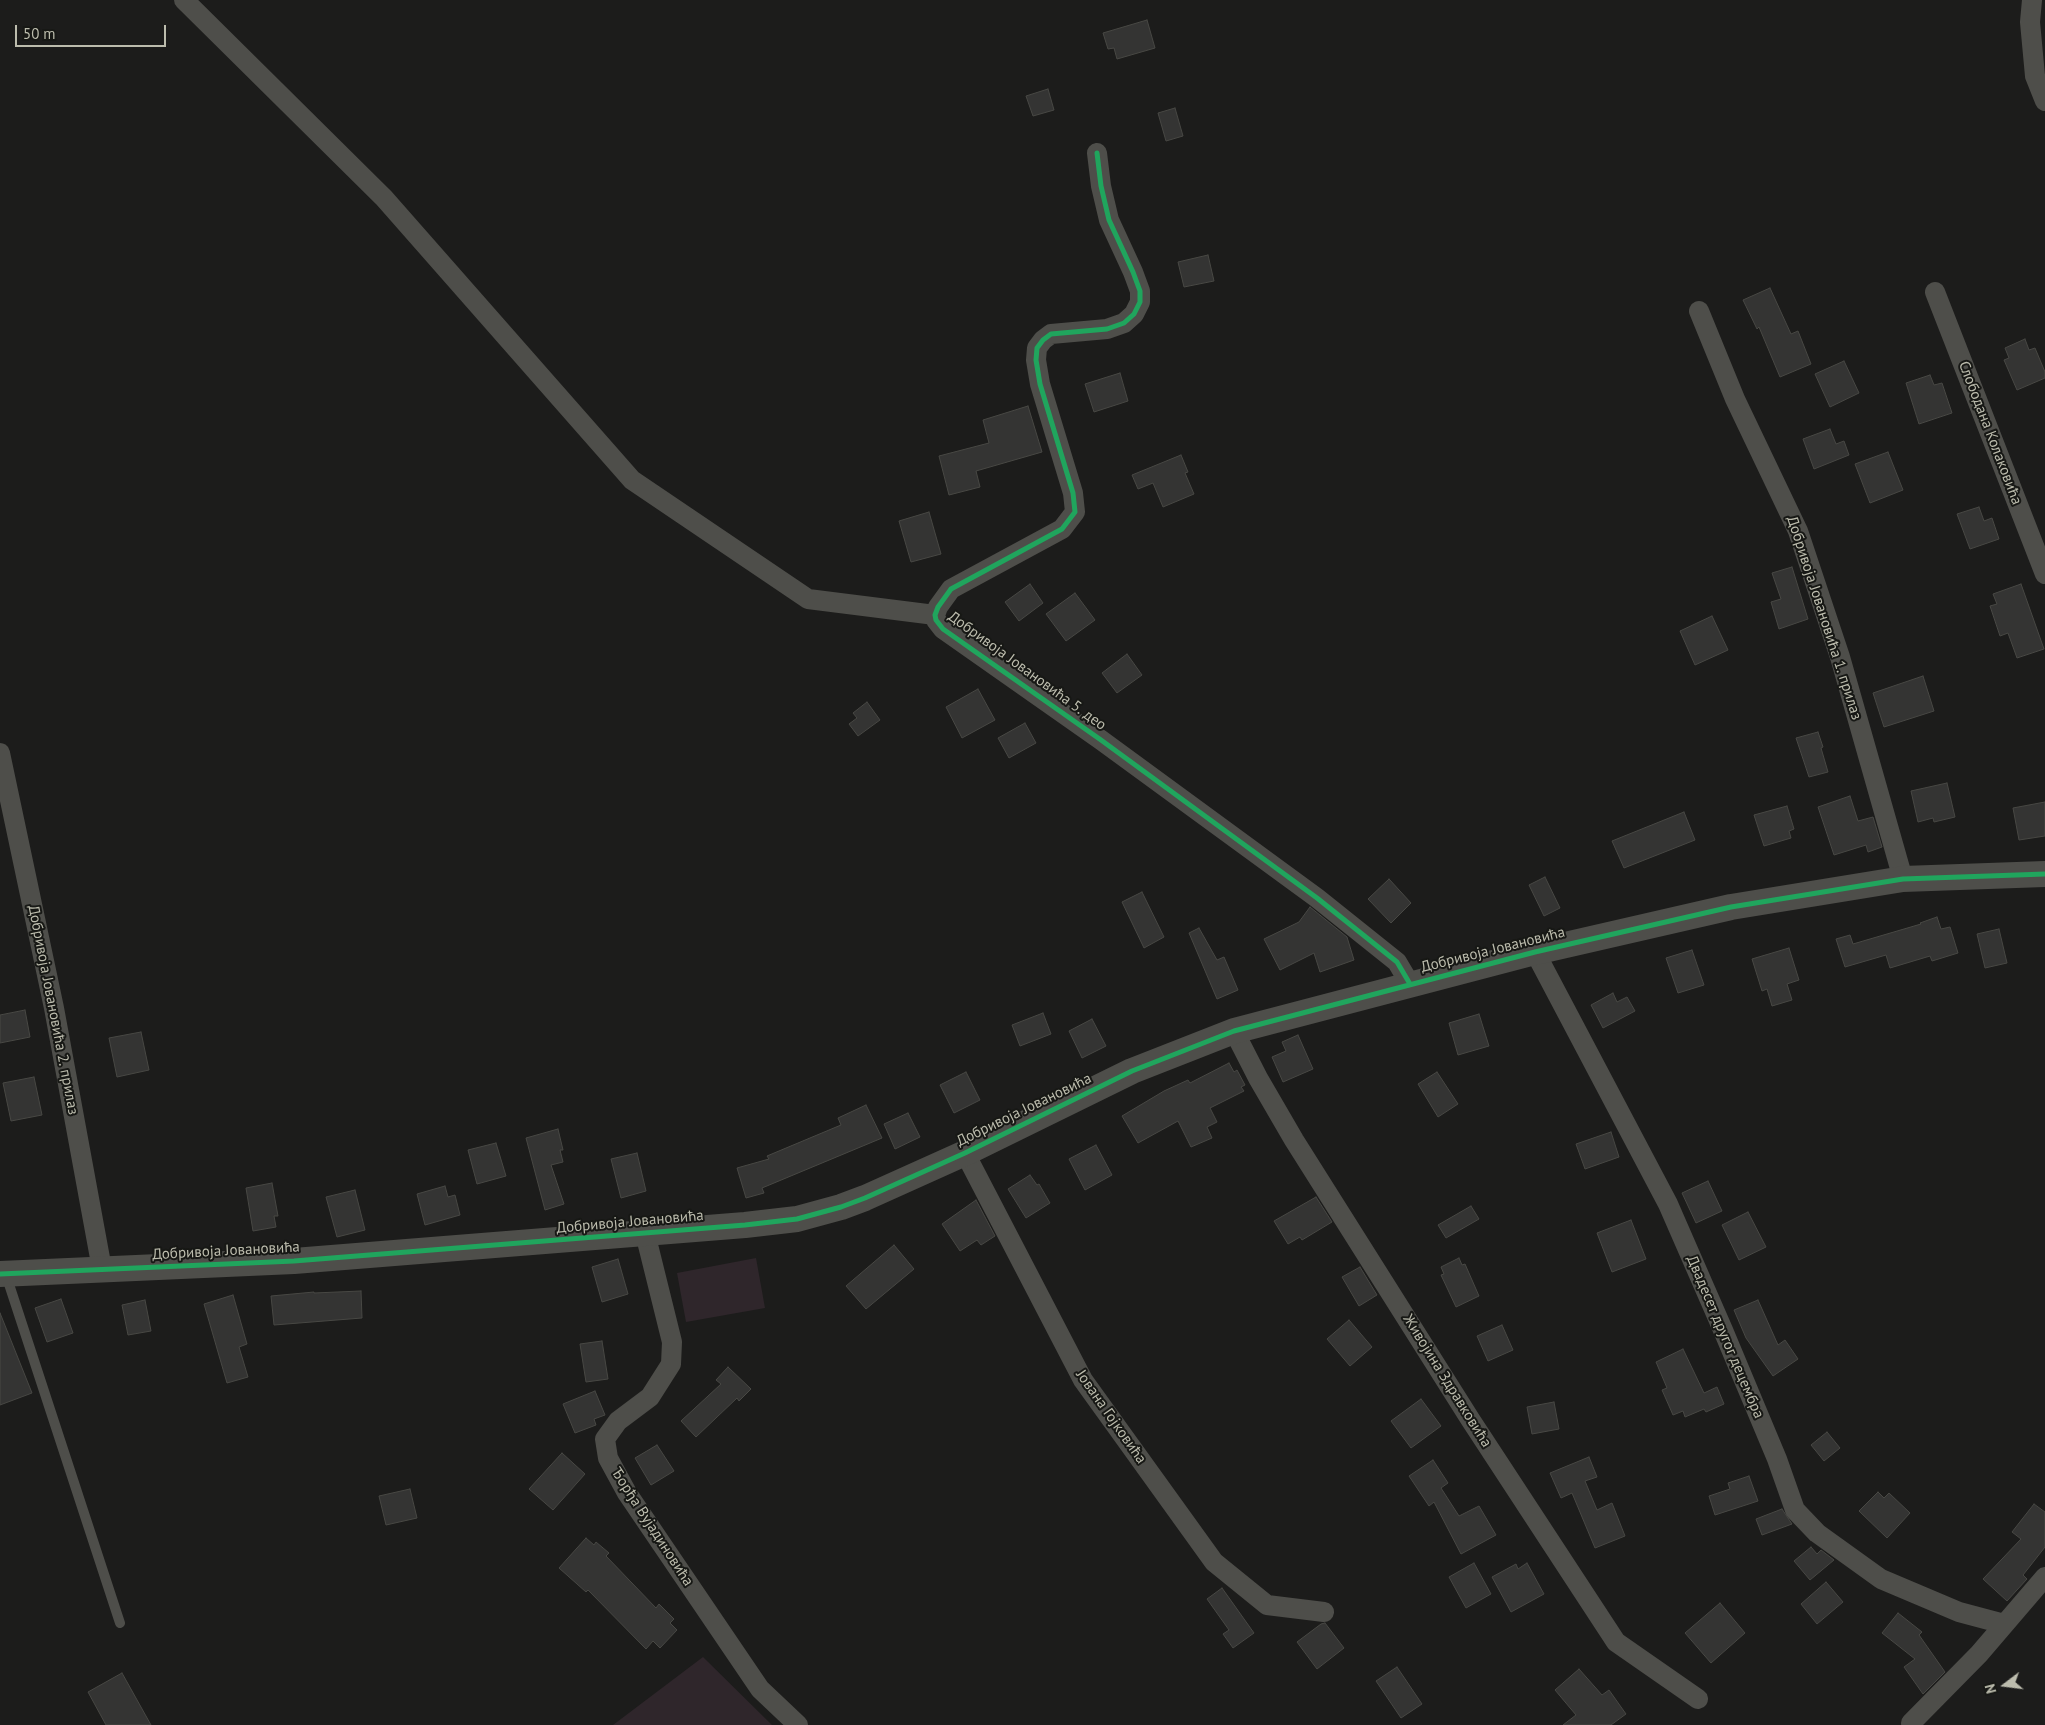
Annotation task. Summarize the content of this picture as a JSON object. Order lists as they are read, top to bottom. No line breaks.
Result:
{"streets":{"street":["Слободана Колаковића","Добривоја Јовановића 1. прилаз","Добривоја Јовановића 5. део","Добривоја Јовановића","Добривоја Јовановића 2. прилаз","Двадесет другог децембра","Живојина Здравковића","Јована Гојковића","Ђорђа Вујадиновића"]},"crossings":[["Добривоја Јовановића 1. прилаз","Добривоја Јовановића"],["Добривоја Јовановића 5. део","Добривоја Јовановића"],["Добривоја Јовановића","Добривоја Јовановића 2. прилаз"],["Добривоја Јовановића","Двадесет другог децембра"],["Добривоја Јовановића","Живојина Здравковића"],["Добривоја Јовановића","Јована Гојковића"],["Добривоја Јовановића","Ђорђа Вујадиновића"]],"scale_bar":"50 m","north":"left"}
